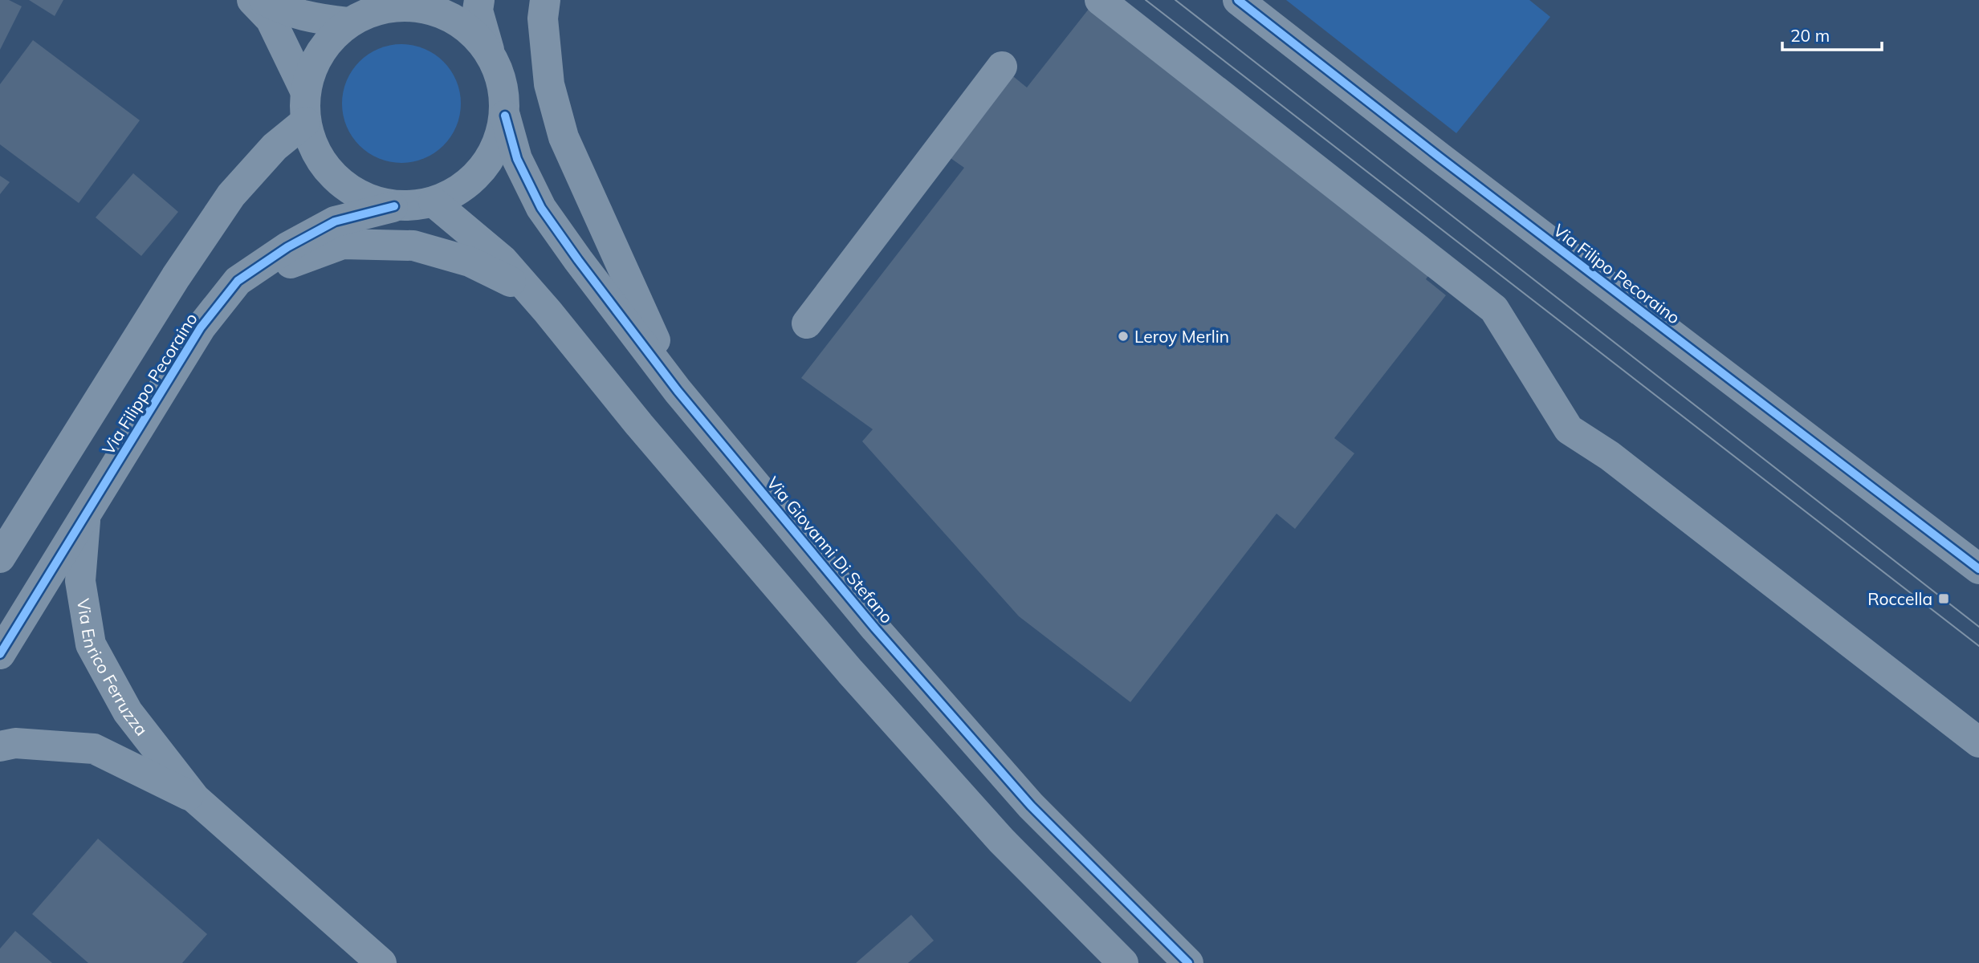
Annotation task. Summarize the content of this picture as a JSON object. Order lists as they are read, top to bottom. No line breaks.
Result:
{"streets":{"street":["Via Filipo Pecoraino","Via Filippo Pecoraino","Via Giovanni Di Stefano","Via Enrico Ferruzza"]},"crossings":[["Via Filippo Pecoraino","Via Giovanni Di Stefano"],["Via Filippo Pecoraino","Via Enrico Ferruzza"]],"places":{"other":["Leroy Merlin"],"transit":["Roccella"]},"scale_bar":"20 m"}
